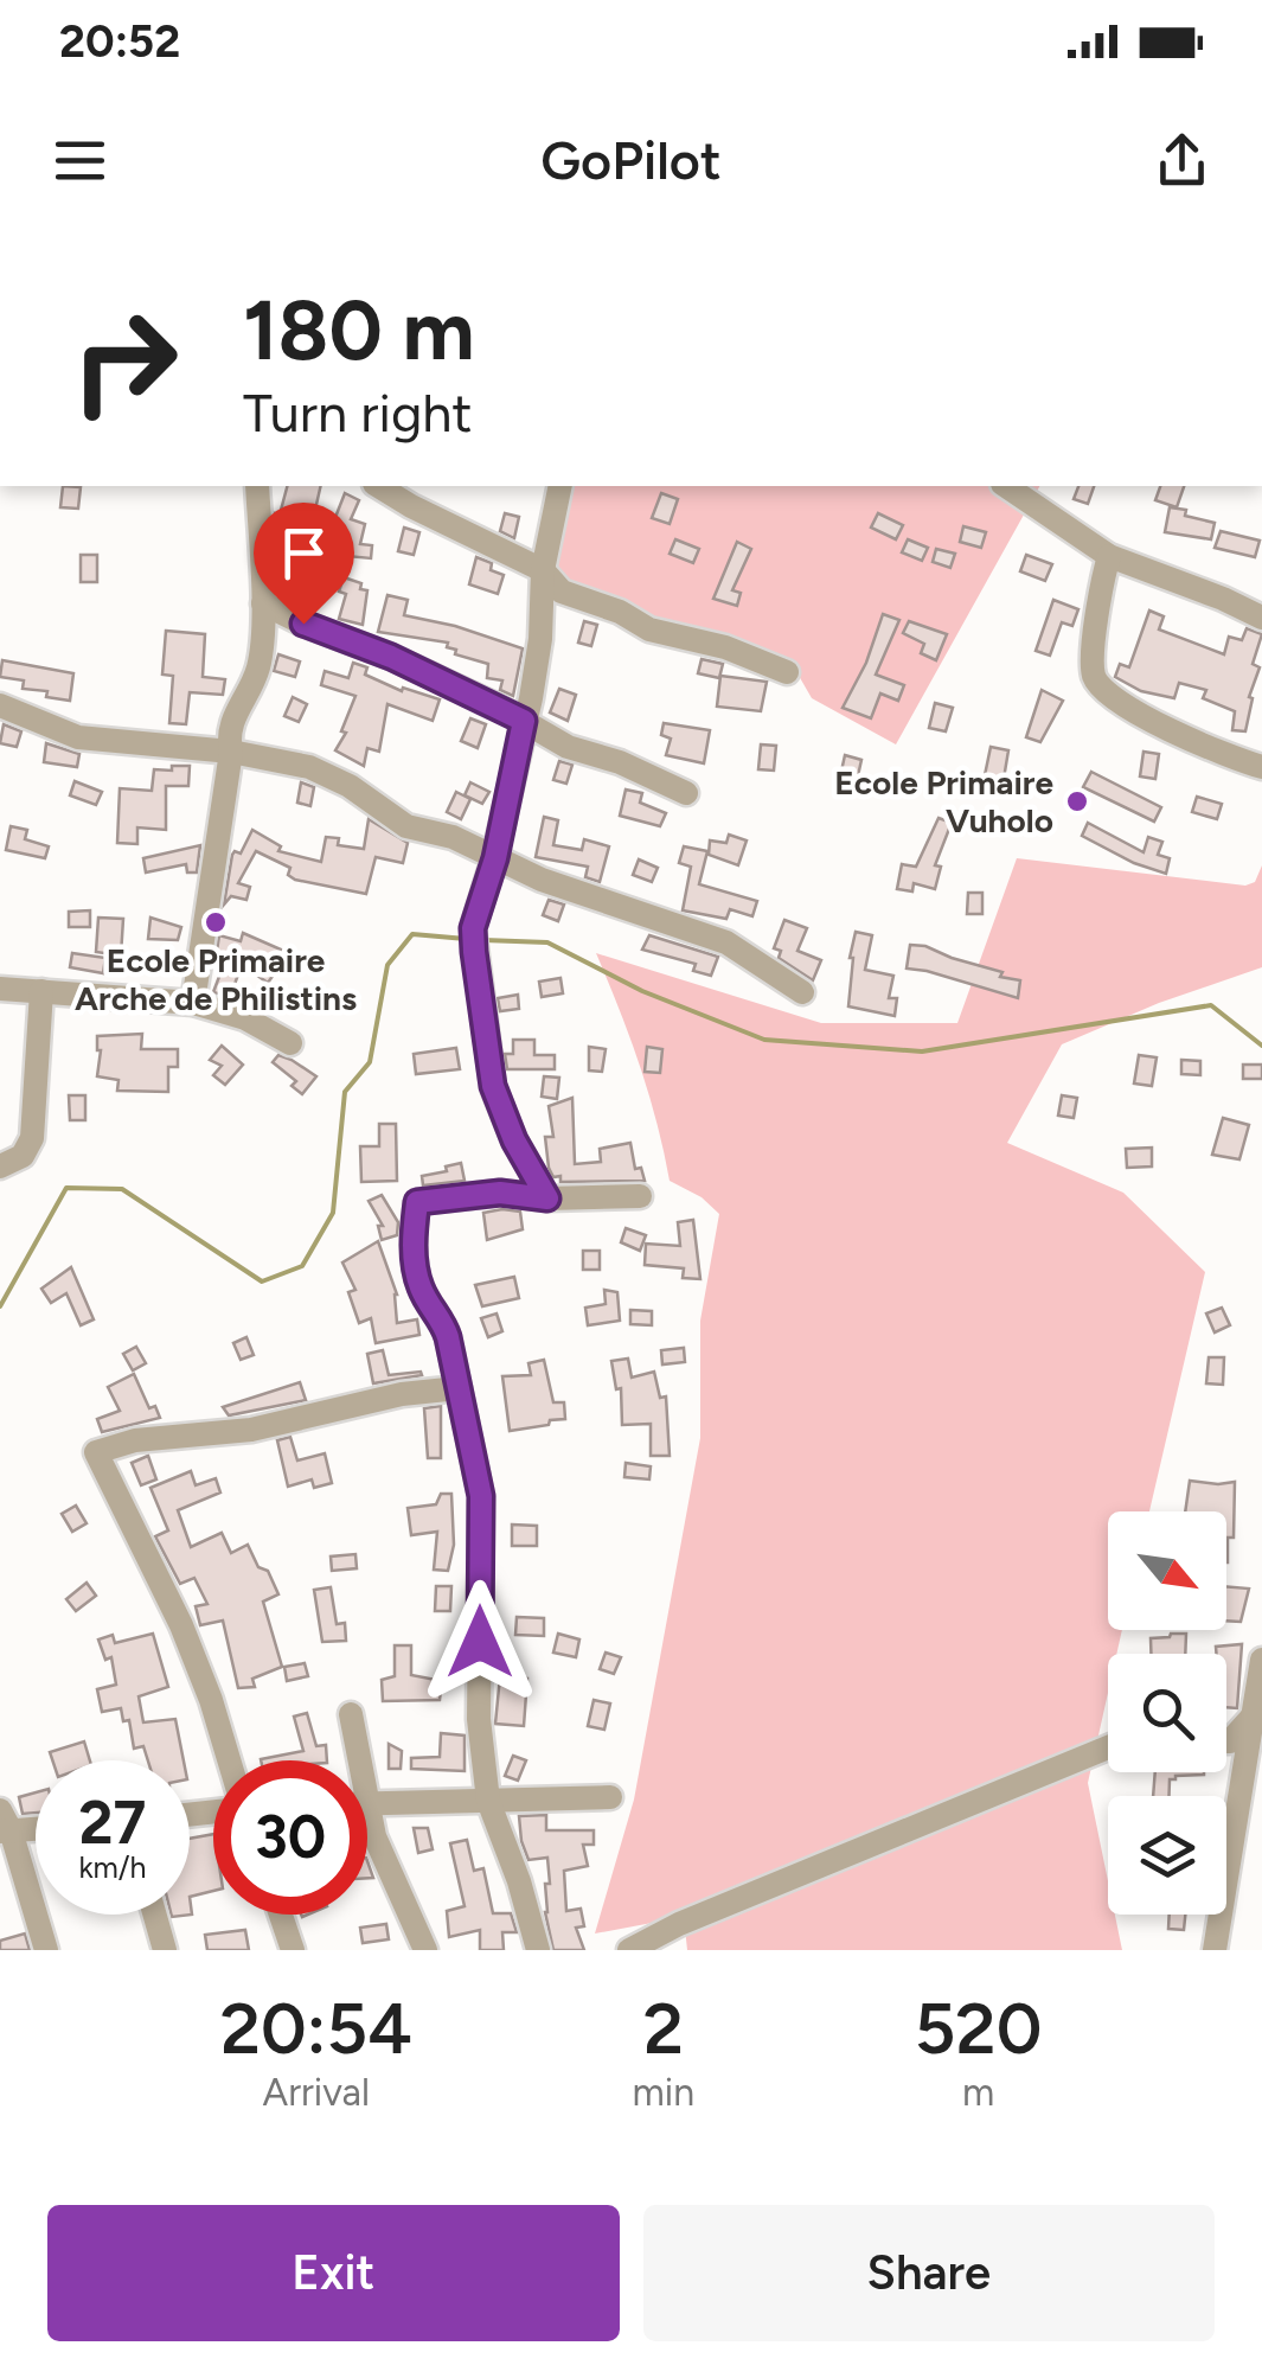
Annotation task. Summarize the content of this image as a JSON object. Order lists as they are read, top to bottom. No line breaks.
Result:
{"places":["Ecole Primaire Vuholo","Ecole Primaire Arche de Philistins"],"north":"bottom right","page":{"status":"20:52","header":"GoPilot","turn":["180 m","Turn right"],"speed":"27 km/h","limit":"30","eta":["20:54","Arrival","2","min","520","m"],"buttons":["Exit","Share"]}}
